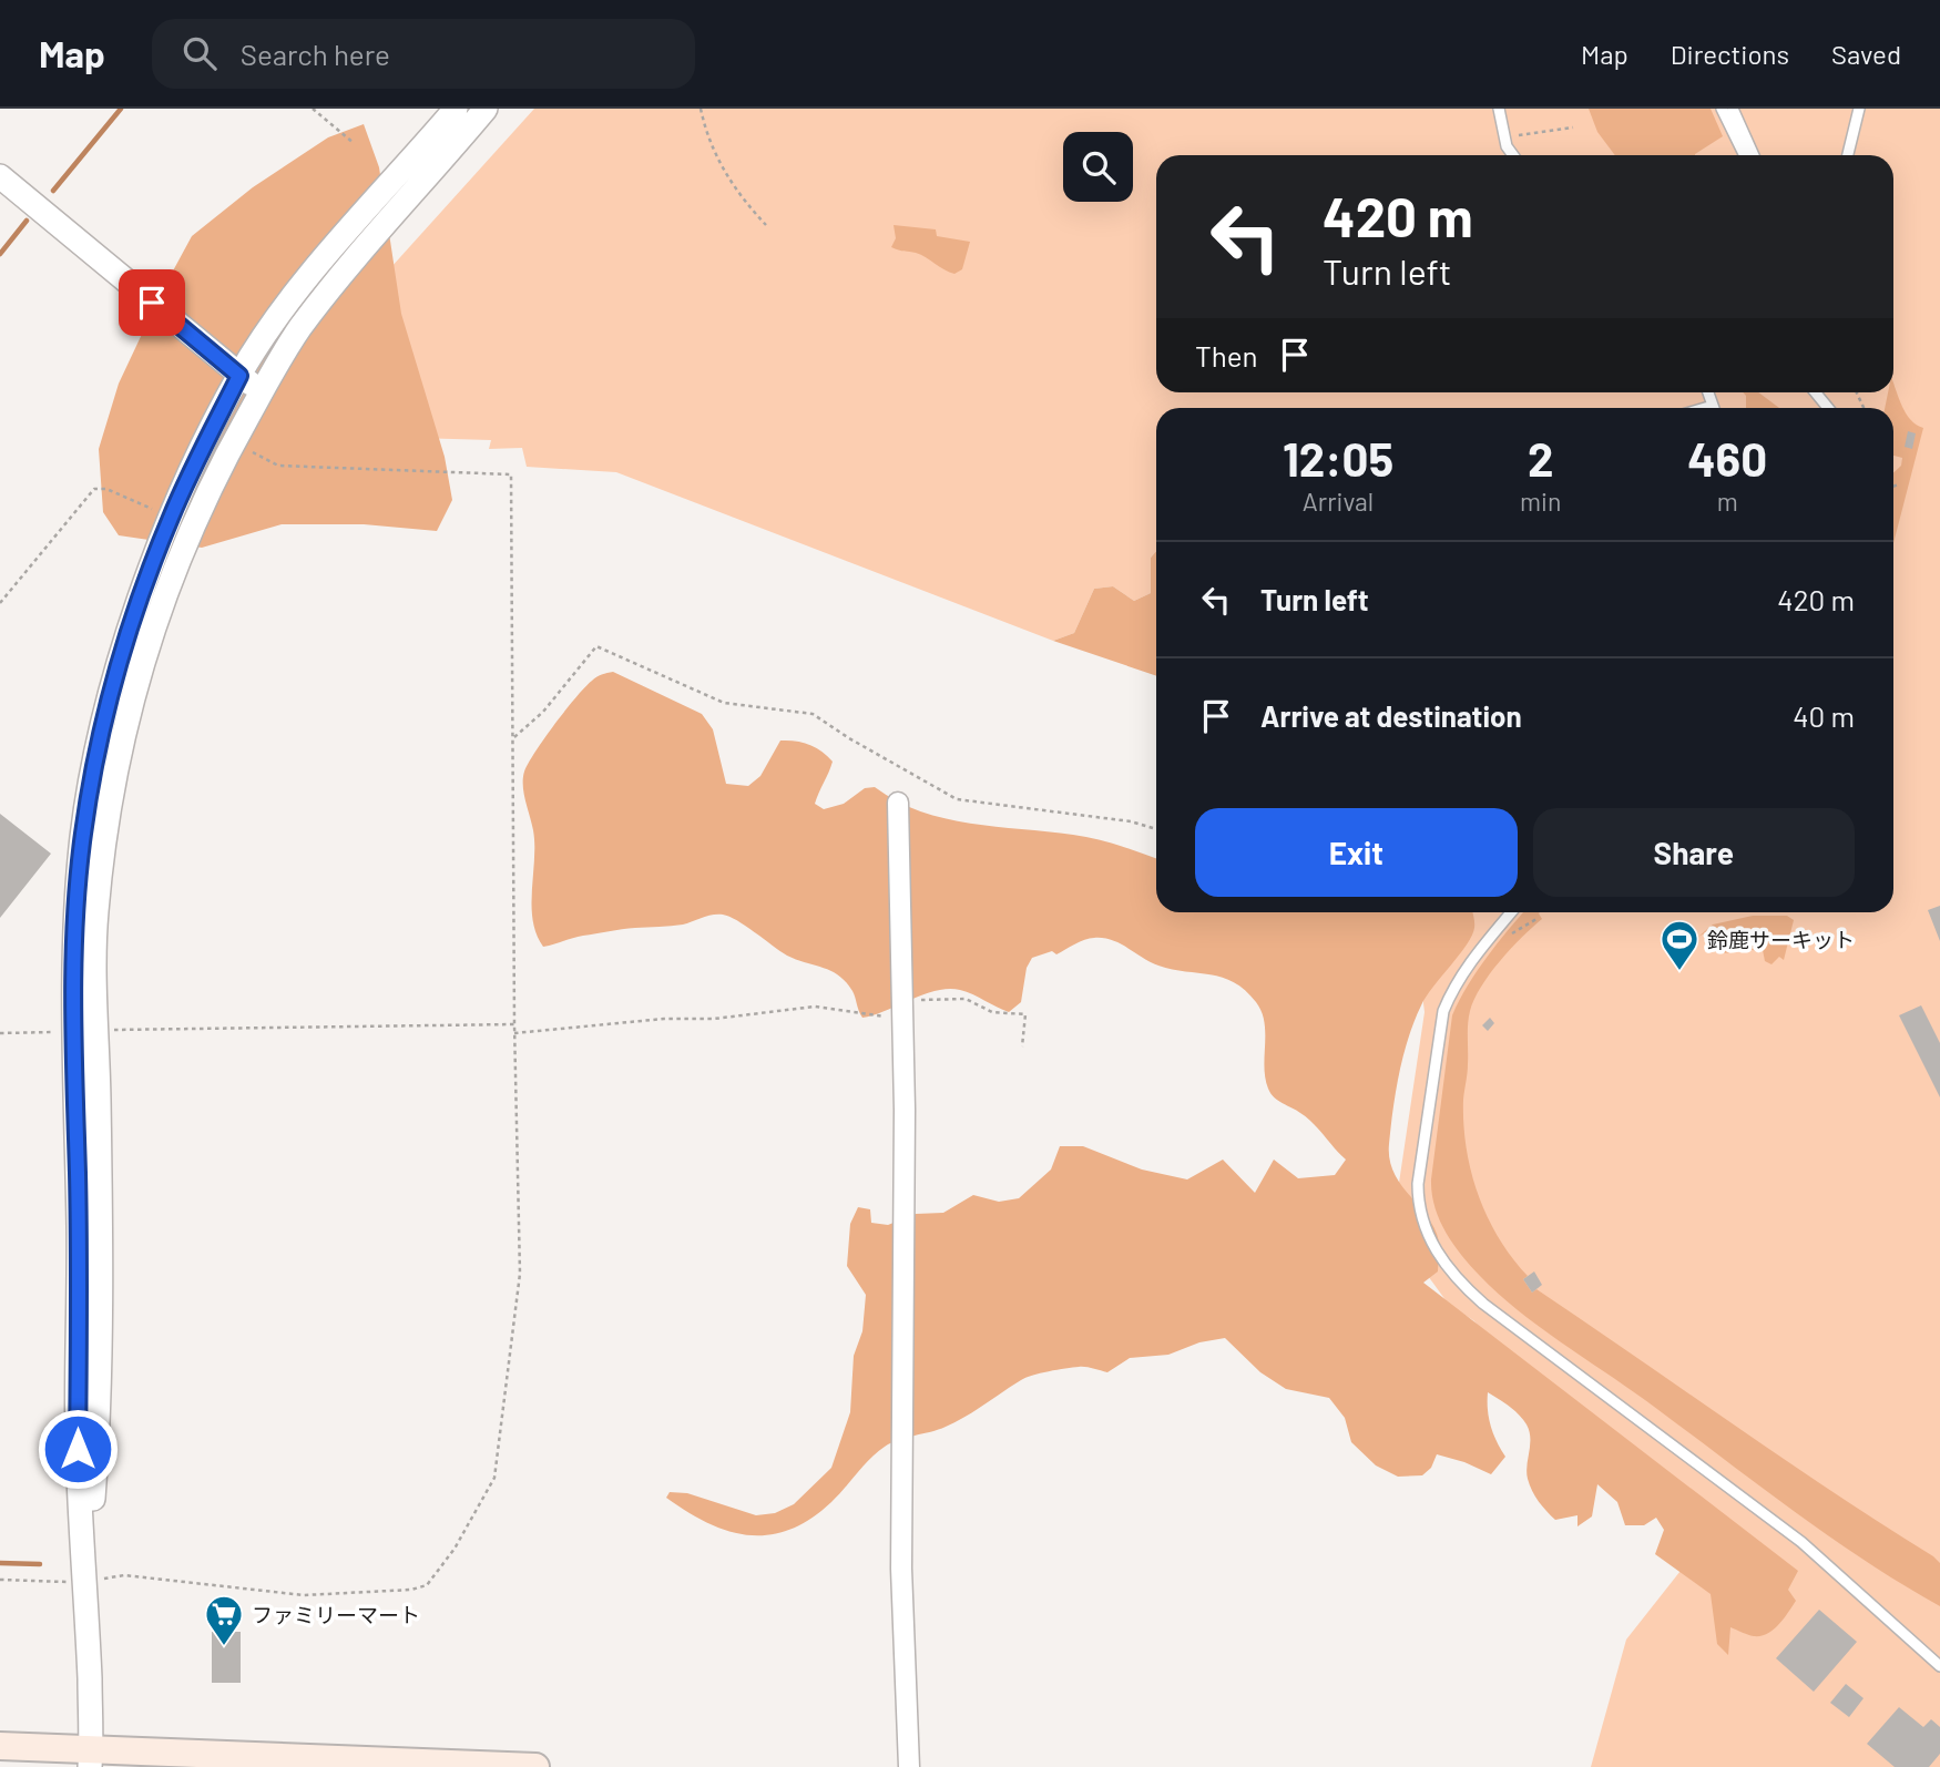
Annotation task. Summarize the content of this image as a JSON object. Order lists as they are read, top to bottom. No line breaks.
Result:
{"places":{"sports":["鈴鹿サーキット"],"supermarket":["ファミリーマート"]},"page":{"header":"Map","search":"Search here","nav":["Map","Directions","Saved"],"turn":["420 m","Turn left"],"then":"Then","eta":["12:05","Arrival","2","min","460","m"],"list":[{"name":"Turn left","value":"420 m"},{"name":"Arrive at destination","value":"40 m"}],"buttons":["Exit","Share"]}}
